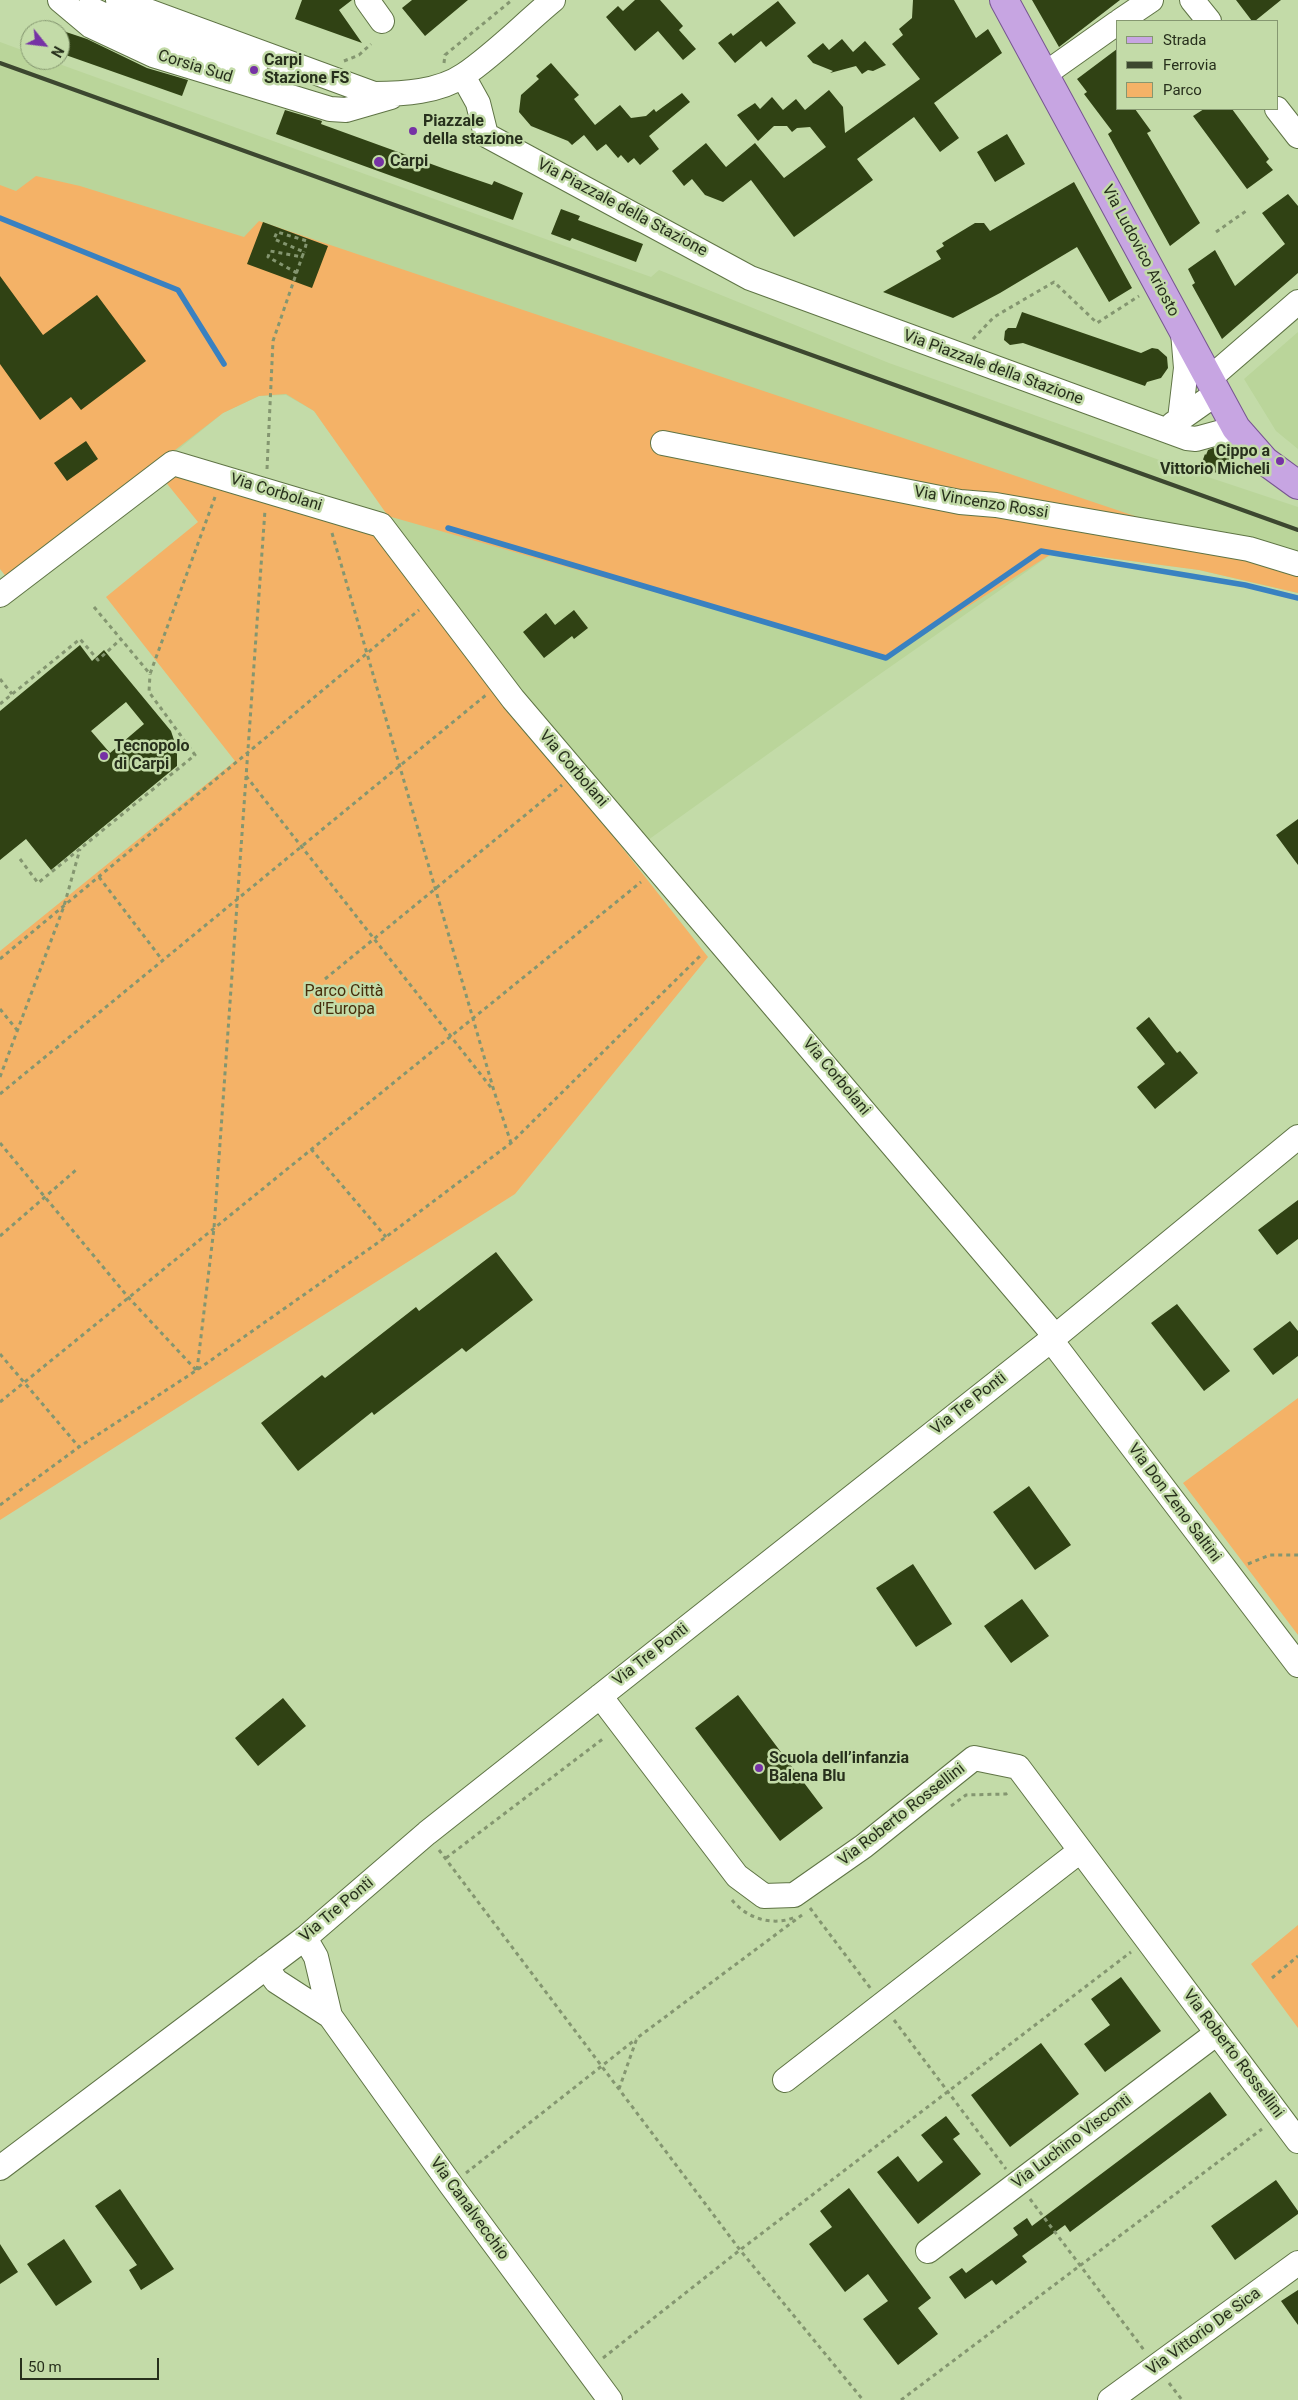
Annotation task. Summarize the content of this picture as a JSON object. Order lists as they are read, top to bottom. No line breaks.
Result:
{"streets":{"main road":["Via Ludovico Ariosto"],"street":["Corsia Sud","Via Piazzale della Stazione","Via Corbolani","Via Vincenzo Rossi","Via Tre Ponti","Via Don Zeno Saltini","Via Roberto Rossellini","Via Luchino Visconti","Via Canalvecchio","Via Vittorio De Sica"]},"crossings":[["Via Piazzale della Stazione","Via Ludovico Ariosto"],["Via Corbolani","Via Tre Ponti"],["Via Corbolani","Via Don Zeno Saltini"],["Via Tre Ponti","Via Don Zeno Saltini"],["Via Tre Ponti","Via Roberto Rossellini"],["Via Tre Ponti","Via Canalvecchio"],["Via Roberto Rossellini","Via Luchino Visconti"]],"parks":["Parco Città d'Europa"],"places":["Carpi Stazione FS","Piazzale della stazione","Carpi","Cippo a Vittorio Micheli","Tecnopolo di Carpi","Scuola dell’infanzia Balena Blu"],"legend":["Strada","Ferrovia","Parco"],"scale_bar":"50 m","north":"bottom right"}
